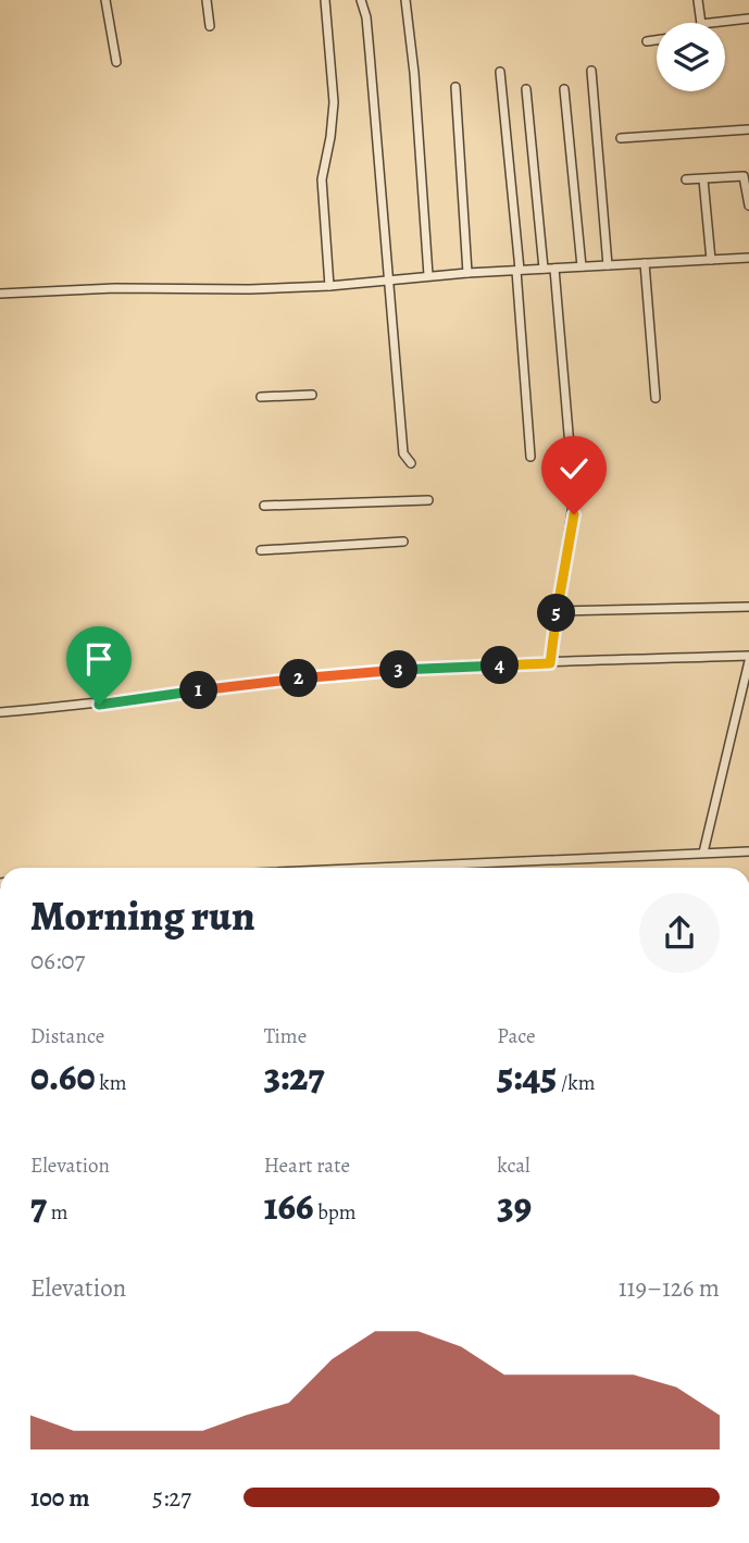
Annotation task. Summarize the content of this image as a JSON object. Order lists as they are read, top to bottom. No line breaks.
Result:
{"page":{"pins":["5","4","3","2","1"],"heading":["Morning run","06:07"],"stats":[["Distance","0.60 km"],["Time","3:27"],["Pace","5:45 /km"],["Elevation","7 m"],["Heart rate","166 bpm"],["kcal","39"]],"chart":["Elevation","119–126 m"],"list":[{"name":"100 m","note":"5:27"}]}}
